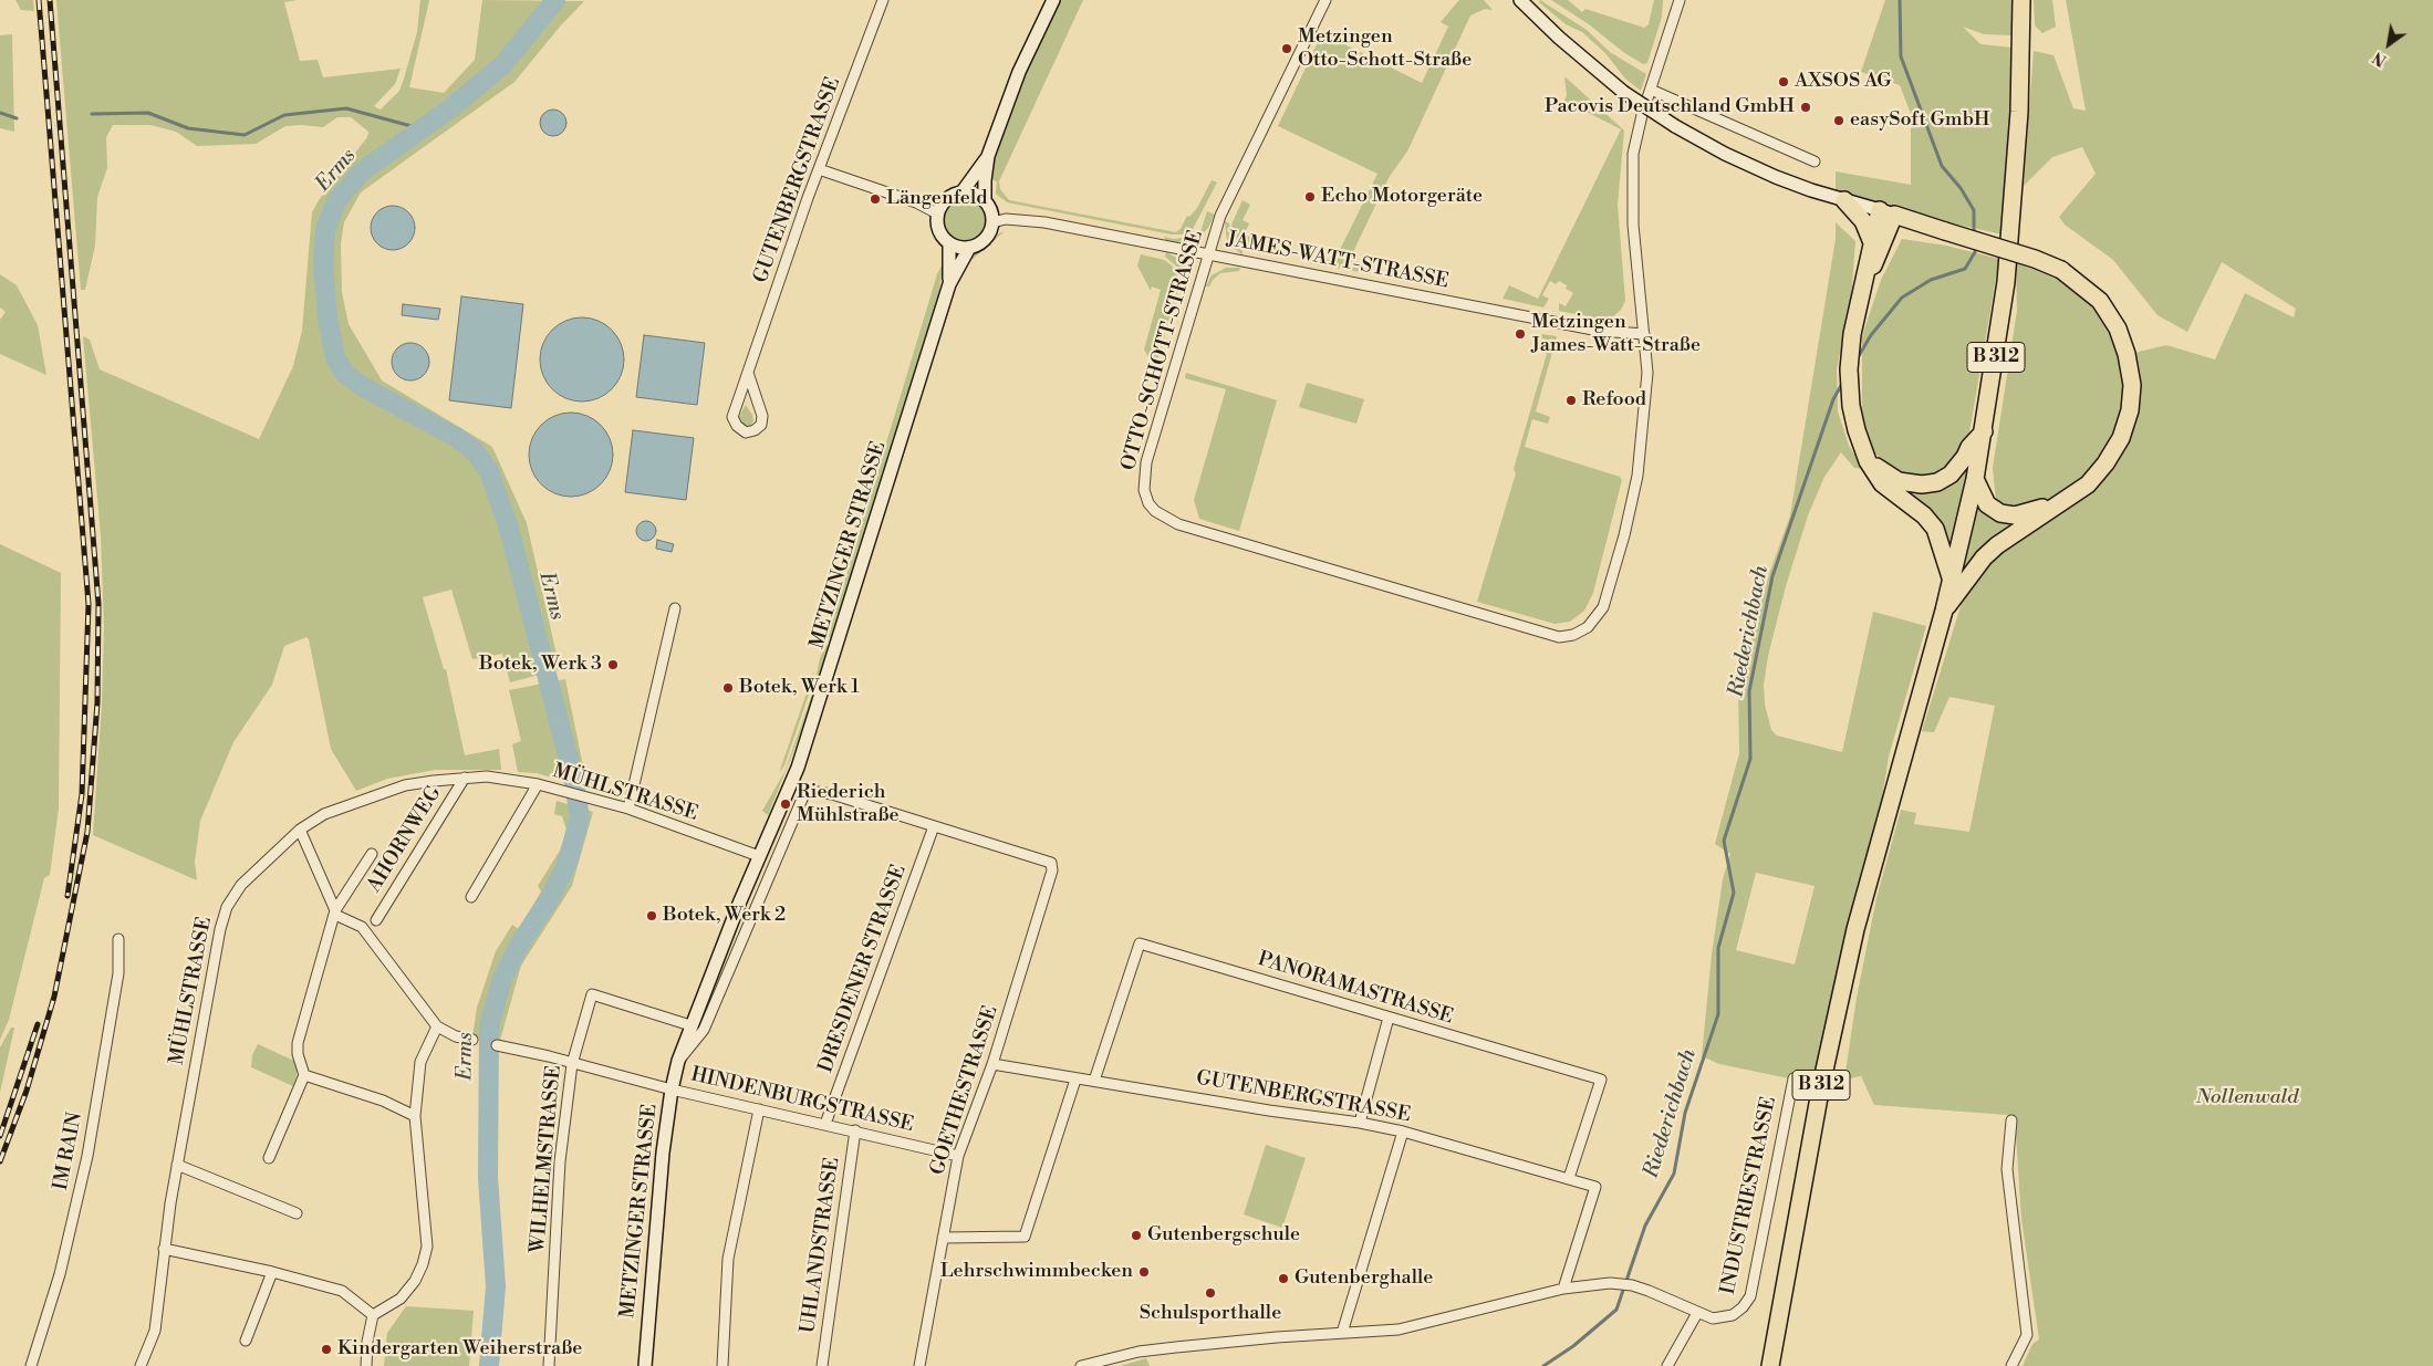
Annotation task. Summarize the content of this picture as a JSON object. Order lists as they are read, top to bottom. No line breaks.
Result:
{"streets":{"highway":["B 312"],"street":["GUTENBERGSTRASSE","JAMES-WATT-STRASSE","OTTO-SCHOTT-STRASSE","METZINGER STRASSE","MÜHLSTRASSE","AHORNWEG","DRESDENER STRASSE","PANORAMASTRASSE","GOETHESTRASSE","HINDENBURGSTRASSE","IM RAIN","WILHELMSTRASSE","INDUSTRIESTRASSE","UHLANDSTRASSE"]},"crossings":[["GUTENBERGSTRASSE","PANORAMASTRASSE"],["GUTENBERGSTRASSE","GOETHESTRASSE"],["JAMES-WATT-STRASSE","OTTO-SCHOTT-STRASSE"],["JAMES-WATT-STRASSE","METZINGER STRASSE"],["METZINGER STRASSE","MÜHLSTRASSE"],["METZINGER STRASSE","DRESDENER STRASSE"],["METZINGER STRASSE","GOETHESTRASSE"],["METZINGER STRASSE","HINDENBURGSTRASSE"],["METZINGER STRASSE","WILHELMSTRASSE"],["MÜHLSTRASSE","AHORNWEG"],["DRESDENER STRASSE","GOETHESTRASSE"],["DRESDENER STRASSE","HINDENBURGSTRASSE"],["GOETHESTRASSE","HINDENBURGSTRASSE"],["HINDENBURGSTRASSE","WILHELMSTRASSE"],["HINDENBURGSTRASSE","UHLANDSTRASSE"]],"water":["Erms","Riederichbach"],"parks":["Nollenwald"],"places":["Metzingen Otto-Schott-Straße","AXSOS AG","Pacovis Deutschland GmbH","easySoft GmbH","Echo Motorgeräte","Längenfeld","Metzingen James-Watt-Straße","Refood","Botek, Werk 3","Botek, Werk 1","Riederich Mühlstraße","Botek, Werk 2","Gutenbergschule","Lehrschwimmbecken","Gutenberghalle","Schulsporthalle","Kindergarten Weiherstraße"],"north":"bottom left"}
